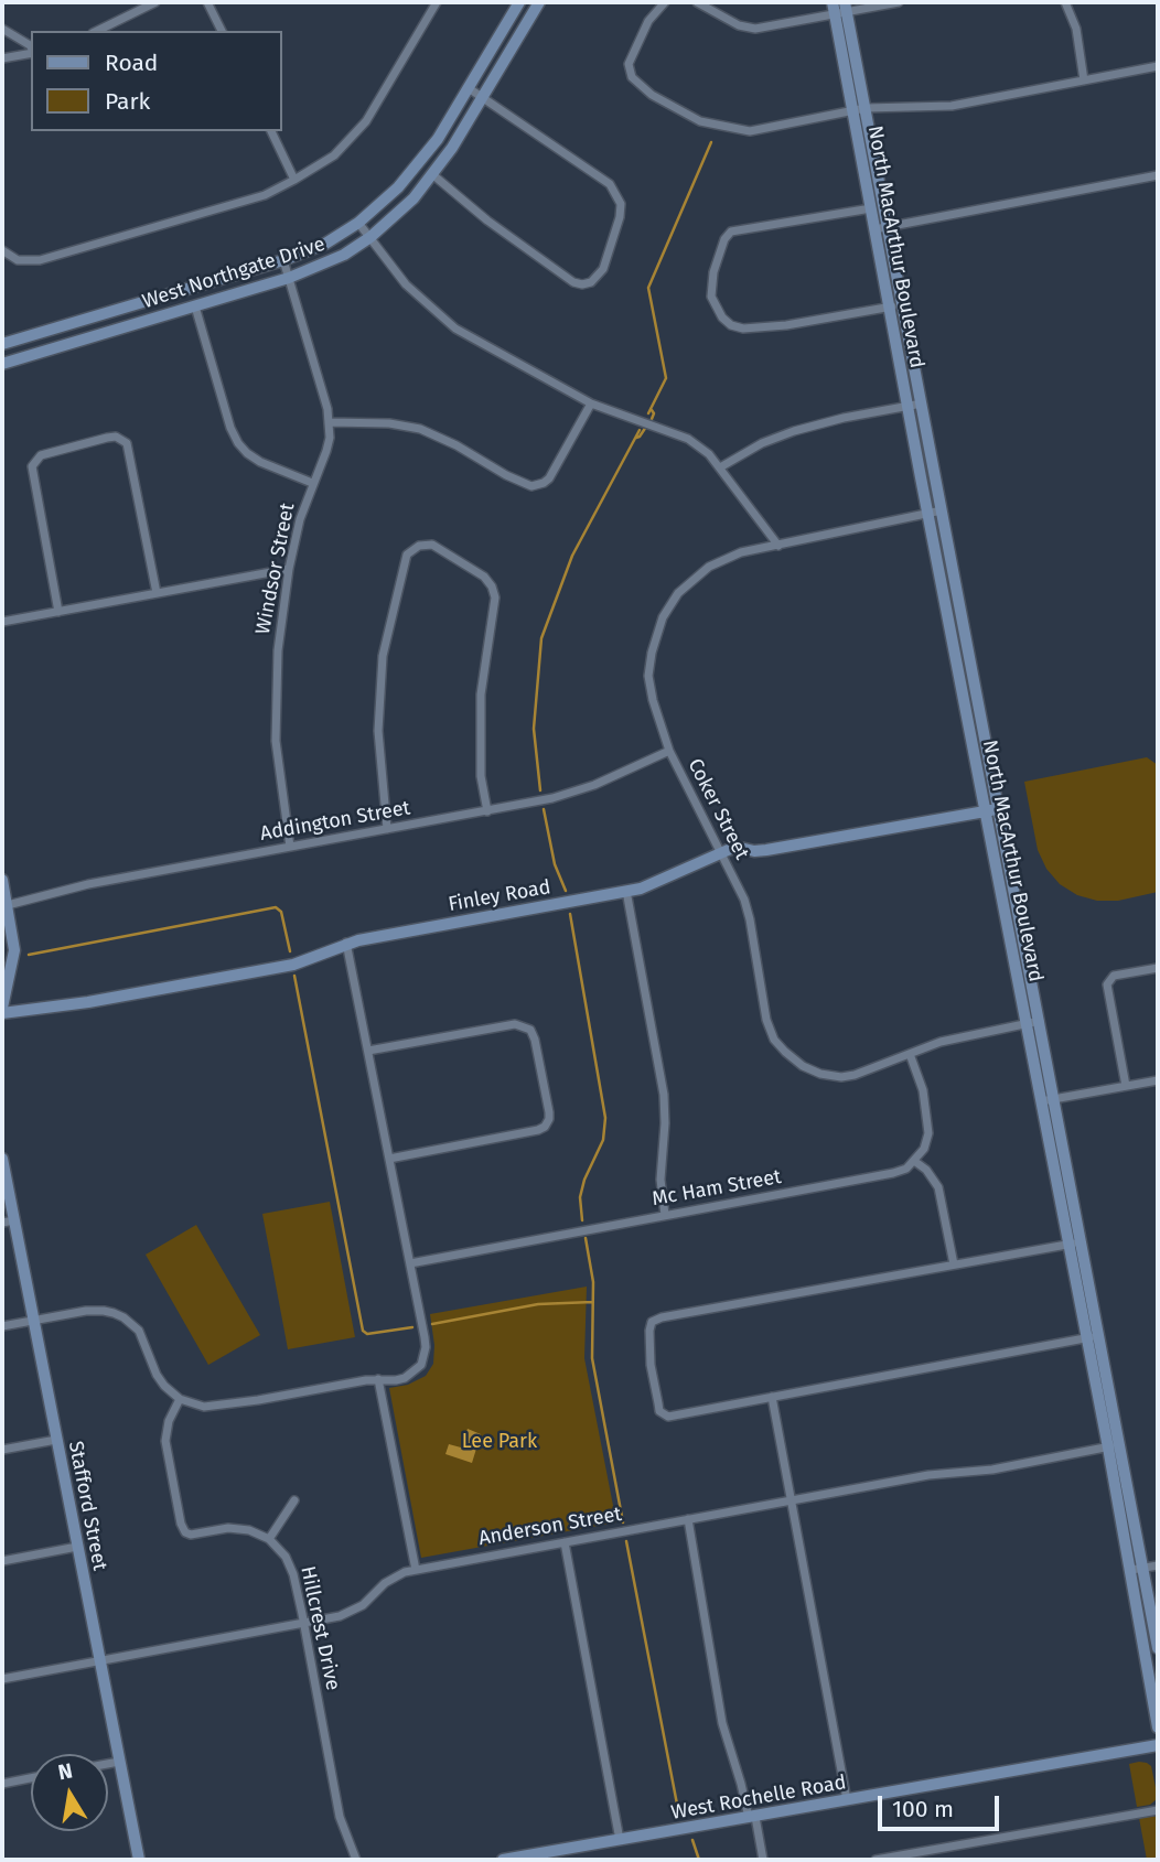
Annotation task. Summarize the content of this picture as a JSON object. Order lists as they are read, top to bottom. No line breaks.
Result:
{"streets":{"main road":["North MacArthur Boulevard","West Northgate Drive","Finley Road","Stafford Street","West Rochelle Road"],"street":["Windsor Street","Coker Street","Addington Street","Mc Ham Street","Anderson Street","Hillcrest Drive"]},"crossings":[["North MacArthur Boulevard","Coker Street"],["North MacArthur Boulevard","Finley Road"],["North MacArthur Boulevard","Anderson Street"],["West Northgate Drive","Windsor Street"],["Windsor Street","Addington Street"],["Coker Street","Addington Street"],["Coker Street","Finley Road"],["Stafford Street","Anderson Street"],["Anderson Street","Hillcrest Drive"]],"parks":["Lee Park"],"legend":["Road","Park"],"scale_bar":"100 m","north":"top"}
